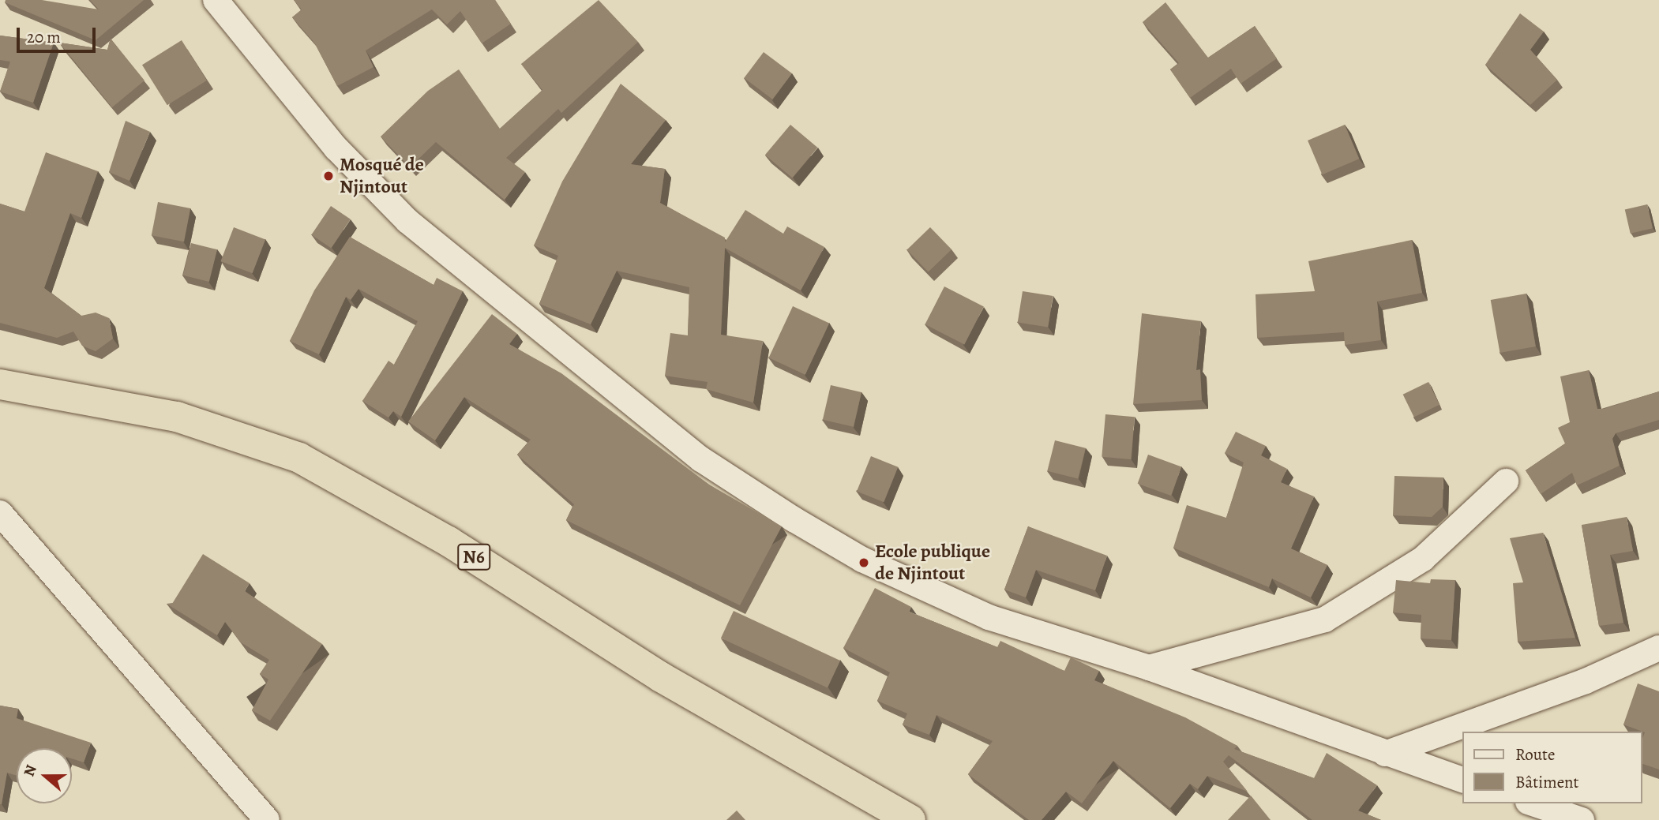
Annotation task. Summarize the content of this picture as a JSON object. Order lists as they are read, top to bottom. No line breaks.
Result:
{"streets":{"highway":["N6"]},"places":["Mosqué de Njintout","Ecole publique de Njintout"],"legend":["Route","Bâtiment"],"scale_bar":"20 m","north":"left"}
